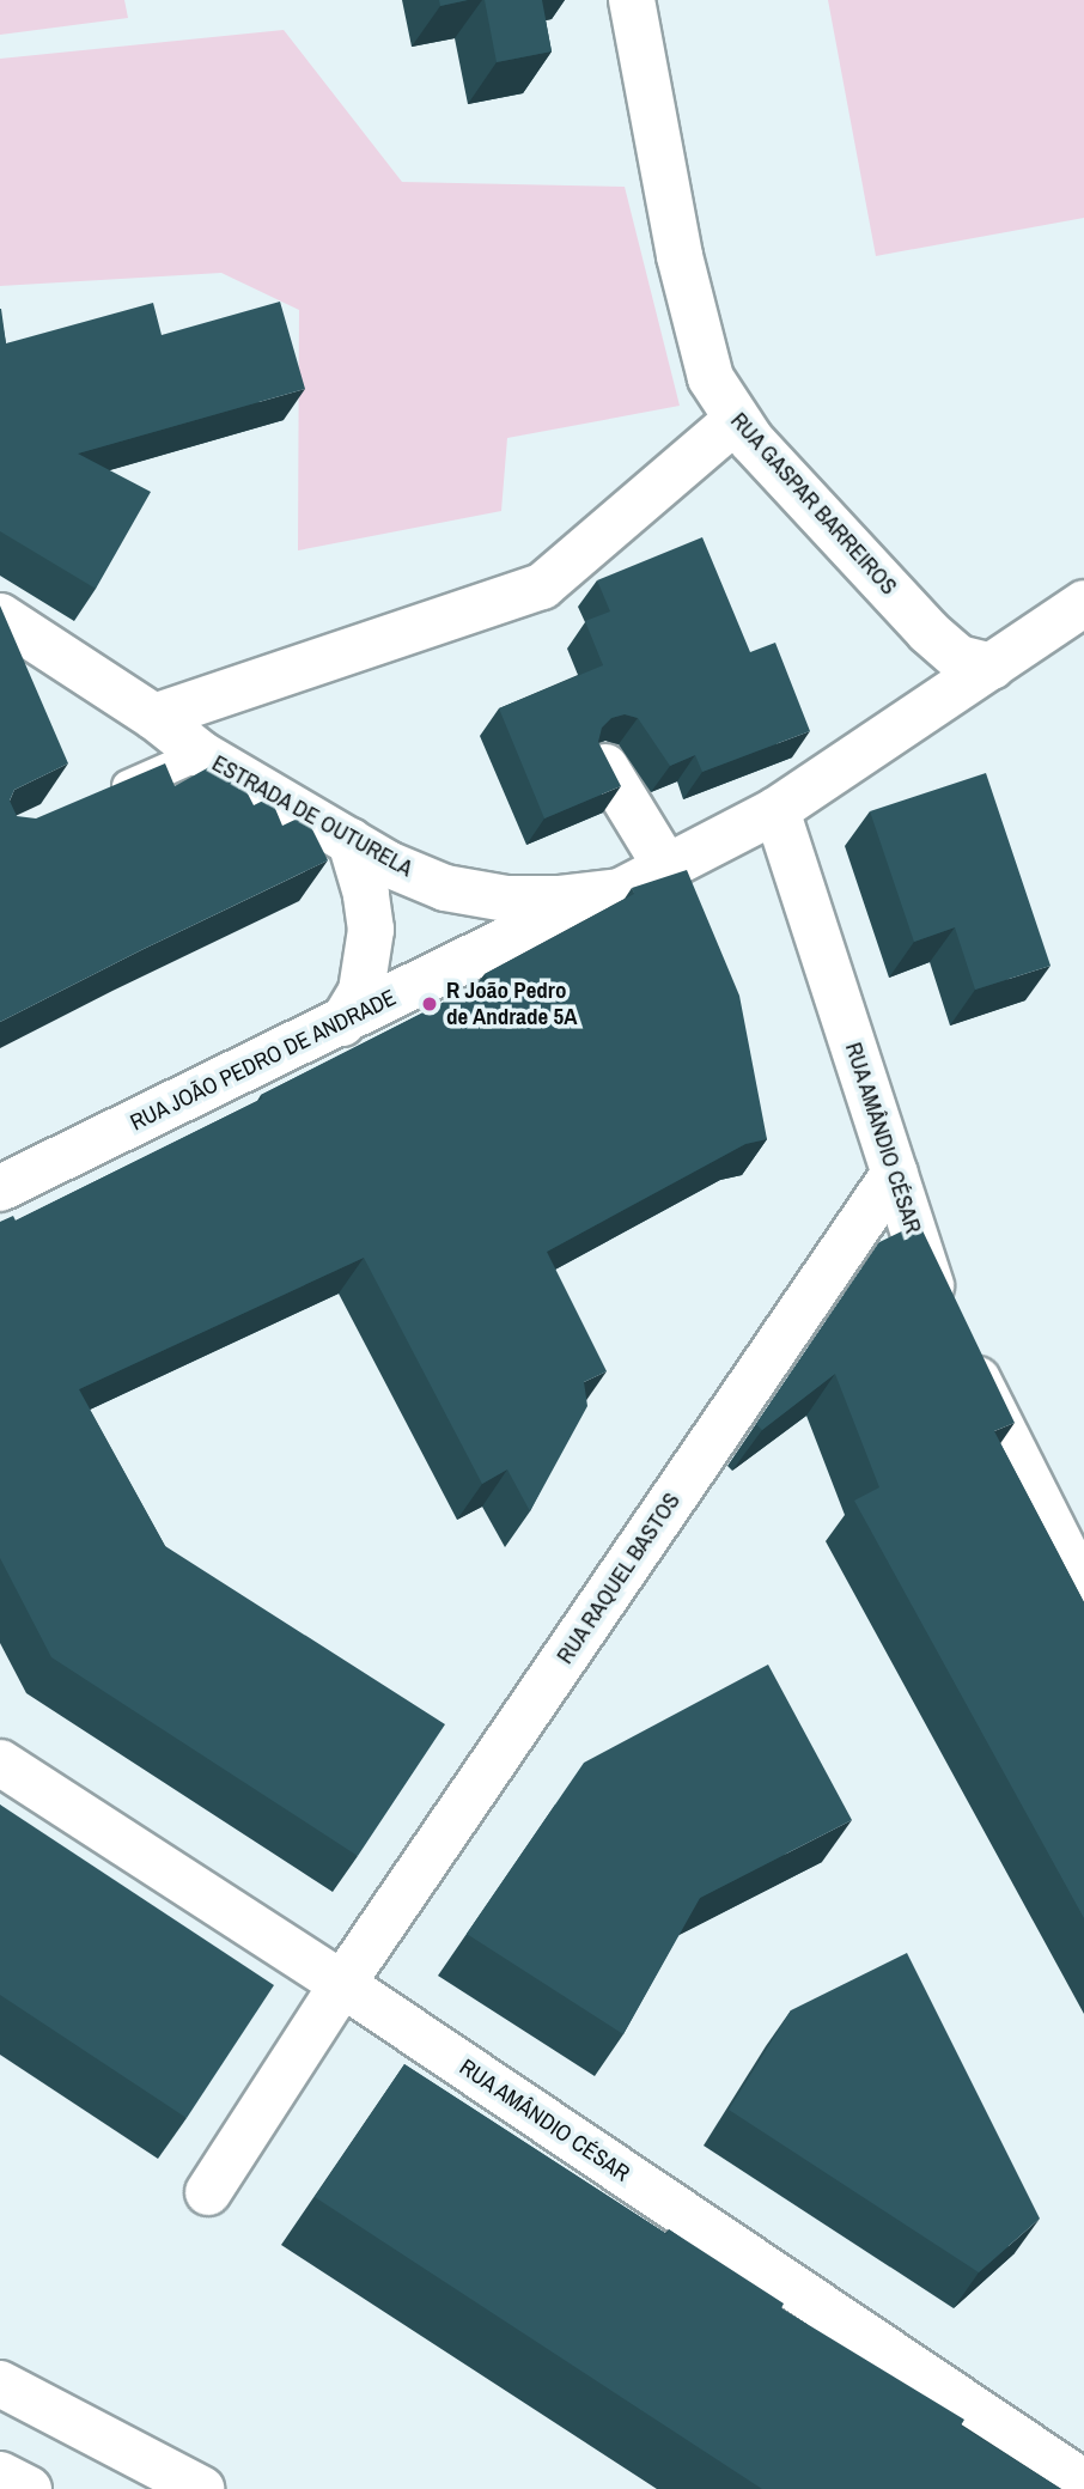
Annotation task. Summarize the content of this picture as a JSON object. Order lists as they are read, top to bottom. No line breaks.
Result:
{"streets":{"street":["RUA GASPAR BARREIROS","ESTRADA DE OUTURELA","RUA JOÃO PEDRO DE ANDRADE","RUA AMÂNDIO CÉSAR","RUA RAQUEL BASTOS"]},"crossings":[["RUA GASPAR BARREIROS","ESTRADA DE OUTURELA"],["ESTRADA DE OUTURELA","RUA JOÃO PEDRO DE ANDRADE"],["ESTRADA DE OUTURELA","RUA AMÂNDIO CÉSAR"],["RUA AMÂNDIO CÉSAR","RUA RAQUEL BASTOS"]],"places":["R João Pedro de Andrade 5A"]}
